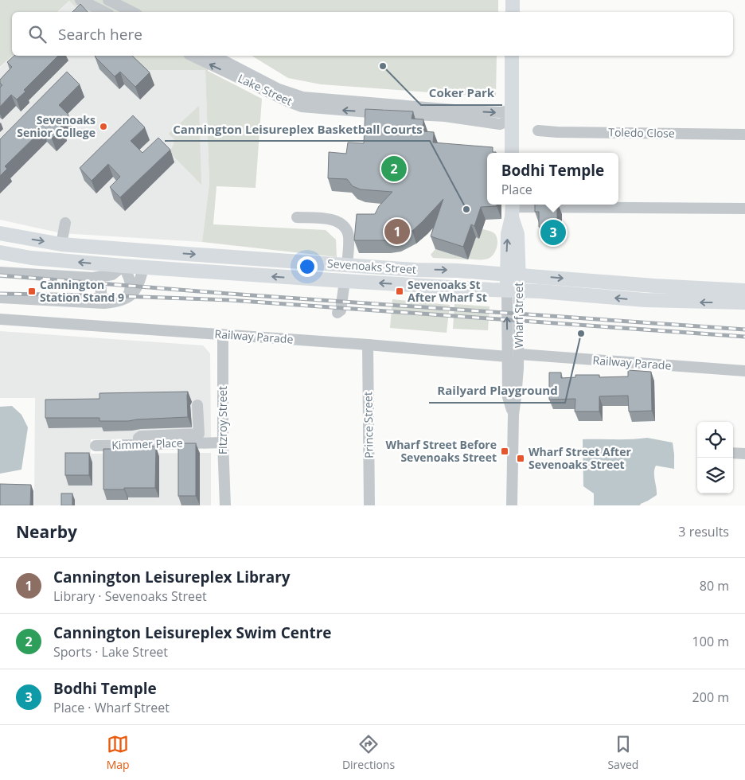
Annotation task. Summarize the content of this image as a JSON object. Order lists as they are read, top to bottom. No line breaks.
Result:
{"streets":{"main road":["Sevenoaks Street","Wharf Street"],"street":["Lake Street","Toledo Close","Railway Parade","Fitzroy Street","Prince Street","Kimmer Place"]},"crossings":[["Sevenoaks Street","Wharf Street"],["Wharf Street","Railway Parade"],["Railway Parade","Fitzroy Street"],["Railway Parade","Prince Street"],["Fitzroy Street","Kimmer Place"]],"places":{"other":["Coker Park","Sevenoaks Senior College","Cannington Leisureplex Basketball Courts","Railyard Playground"],"transit":["Cannington Station Stand 9","Sevenoaks St After Wharf St","Wharf Street Before Sevenoaks Street","Wharf Street After Sevenoaks Street"]},"page":{"search":"Search here","popup":["Bodhi Temple","Place"],"pins":["2","1","3"],"heading":["Nearby","3 results"],"list":[{"mark":"1","name":"Cannington Leisureplex Library","note":"Library · Sevenoaks Street","value":"80 m"},{"mark":"2","name":"Cannington Leisureplex Swim Centre","note":"Sports · Lake Street","value":"100 m"},{"mark":"3","name":"Bodhi Temple","note":"Place · Wharf Street","value":"200 m"}],"nav":["Map","Directions","Saved"]}}
